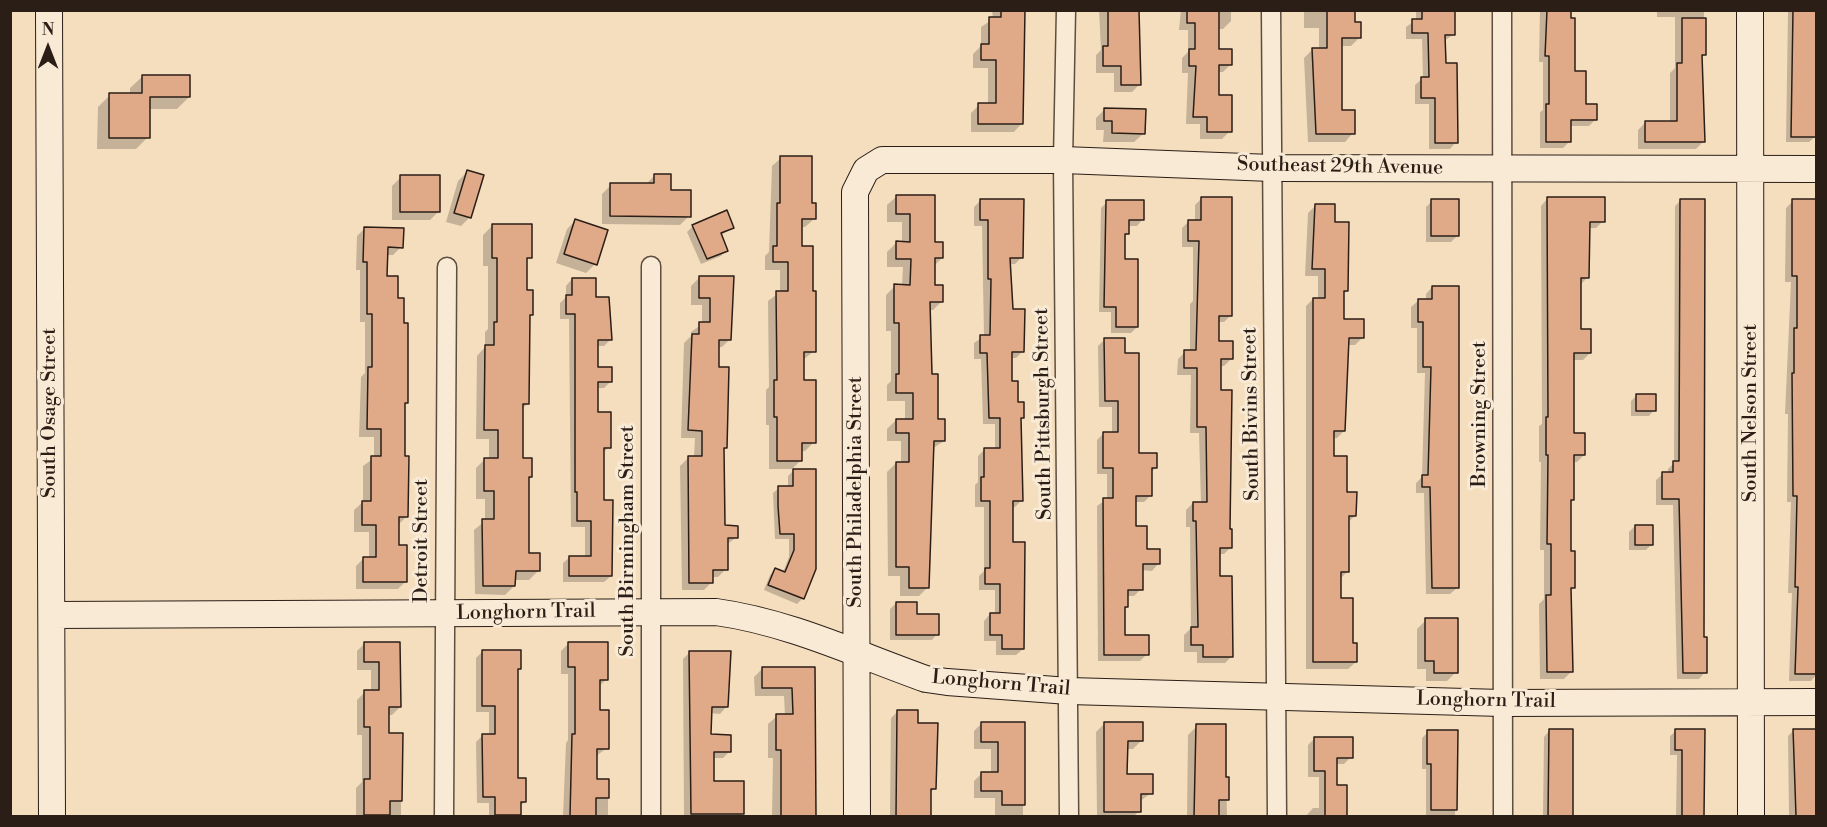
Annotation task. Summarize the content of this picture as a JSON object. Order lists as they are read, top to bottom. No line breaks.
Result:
{"streets":{"street":["Southeast 29th Avenue","South Osage Street","South Nelson Street","South Pittsburgh Street","South Bivins Street","Browning Street","South Philadelphia Street","Detroit Street","South Birmingham Street","Longhorn Trail"]},"crossings":[["Southeast 29th Avenue","South Nelson Street"],["Southeast 29th Avenue","South Pittsburgh Street"],["Southeast 29th Avenue","South Bivins Street"],["Southeast 29th Avenue","Browning Street"],["Southeast 29th Avenue","South Philadelphia Street"],["South Osage Street","Longhorn Trail"],["South Nelson Street","Longhorn Trail"],["South Pittsburgh Street","Longhorn Trail"],["South Bivins Street","Longhorn Trail"],["Browning Street","Longhorn Trail"],["South Philadelphia Street","Longhorn Trail"],["Detroit Street","Longhorn Trail"],["South Birmingham Street","Longhorn Trail"]],"north":"top"}
